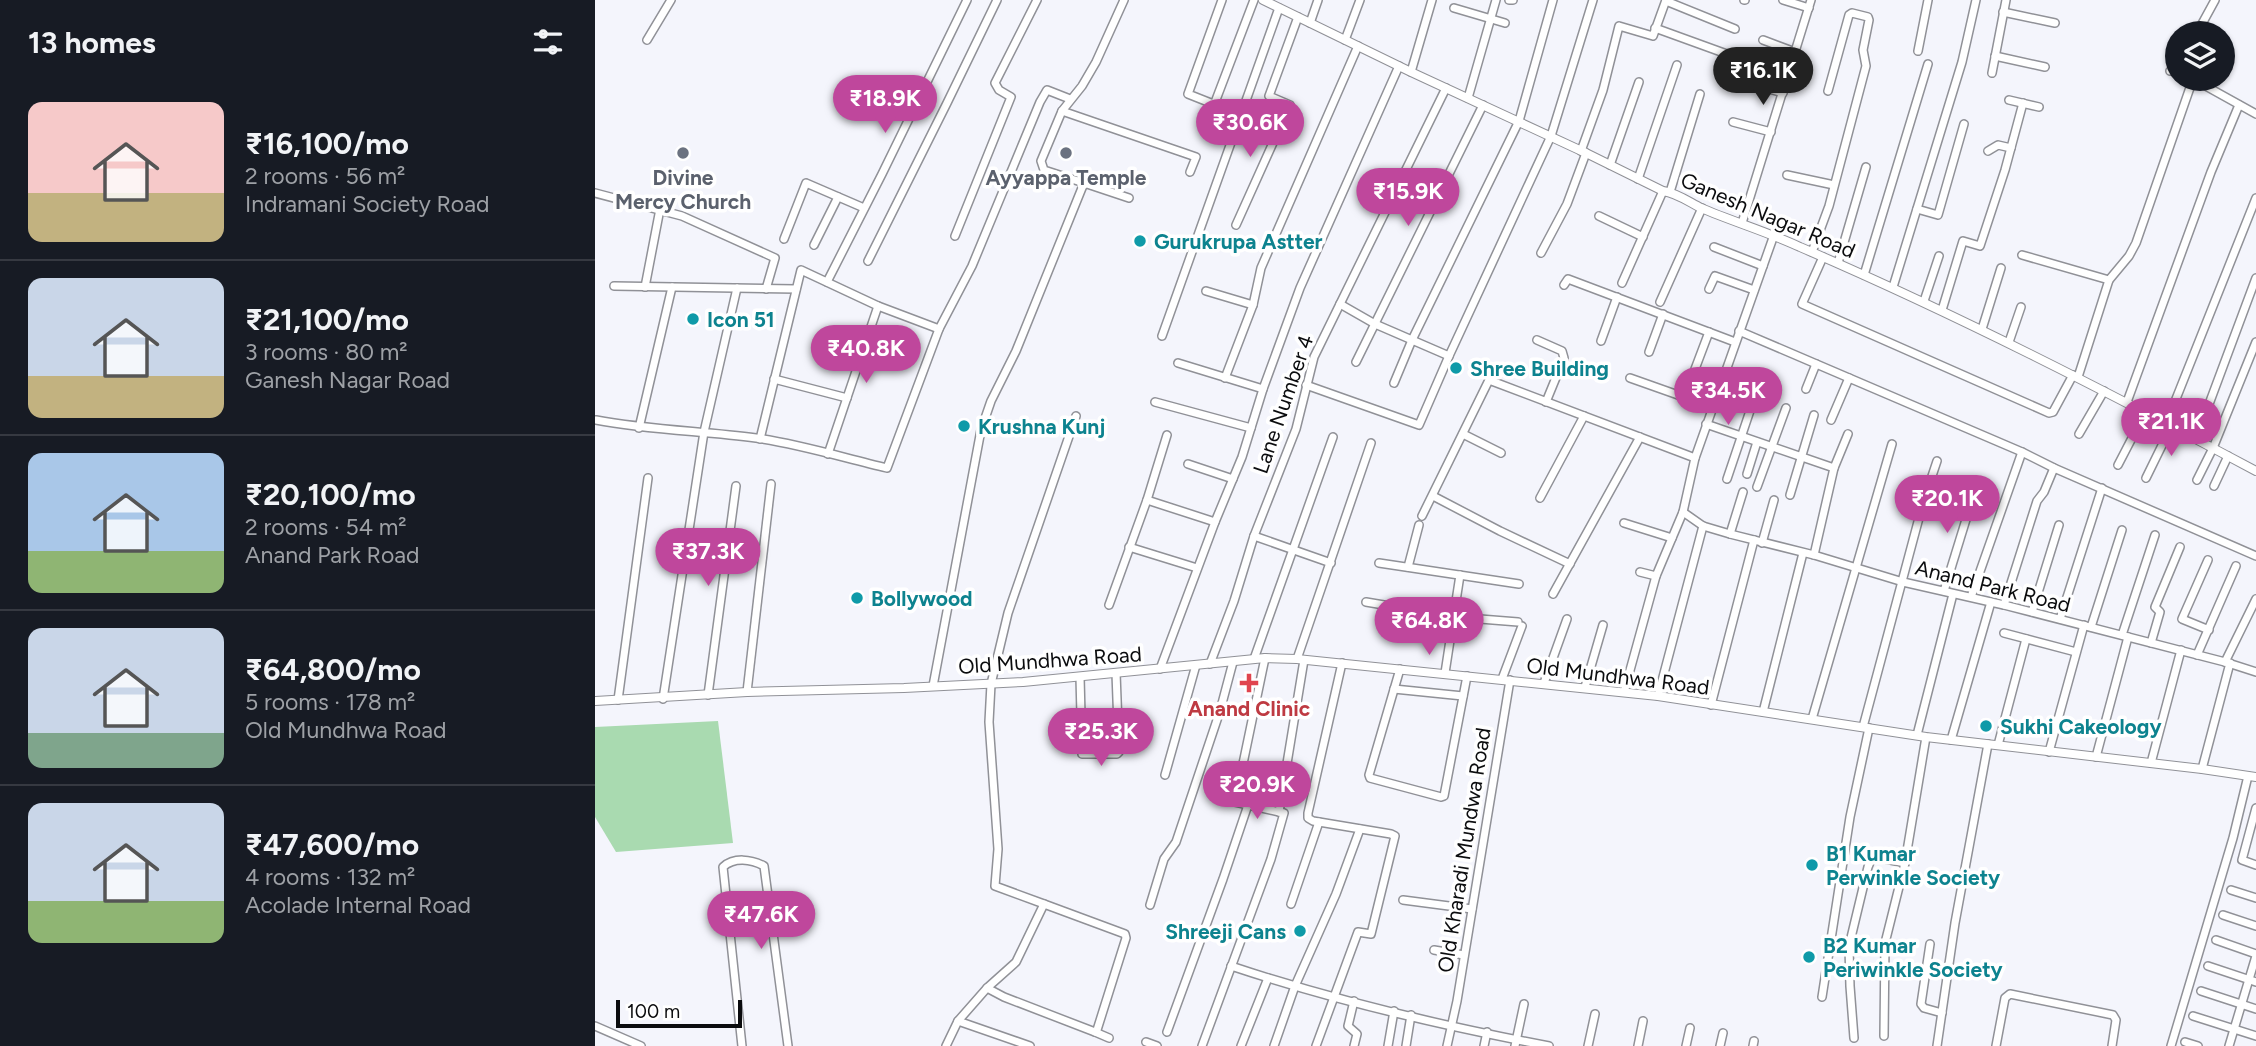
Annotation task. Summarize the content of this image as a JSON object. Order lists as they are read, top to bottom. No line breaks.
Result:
{"streets":{"street":["Ganesh Nagar Road","Lane Number 4","Anand Park Road","Old Mundhwa Road","Old Kharadi Mundwa Road"]},"crossings":[["Ganesh Nagar Road","Lane Number 4"],["Lane Number 4","Old Mundhwa Road"],["Old Mundhwa Road","Old Kharadi Mundwa Road"]],"places":{"other":["Divine Mercy Church","Ayyappa Temple","Gurukrupa Astter","Icon 51","Shree Building","Krushna Kunj","Bollywood","Sukhi Cakeology","B1 Kumar Perwinkle Society","Shreeji Cans","B2 Kumar Periwinkle Society"],"health":["Anand Clinic"]},"scale_bar":"100 m","page":{"heading":"13 homes","price":["₹16.1K","₹18.9K","₹30.6K","₹15.9K","₹40.8K","₹34.5K","₹21.1K","₹20.1K","₹37.3K","₹64.8K","₹25.3K","₹20.9K","₹47.6K"],"list":[{"name":"₹16,100/mo","note":"2 rooms · 56 m² · Indramani Society Road"},{"name":"₹21,100/mo","note":"3 rooms · 80 m² · Ganesh Nagar Road"},{"name":"₹20,100/mo","note":"2 rooms · 54 m² · Anand Park Road"},{"name":"₹64,800/mo","note":"5 rooms · 178 m² · Old Mundhwa Road"},{"name":"₹47,600/mo","note":"4 rooms · 132 m² · Acolade Internal Road"}],"scale":"100 m"}}
